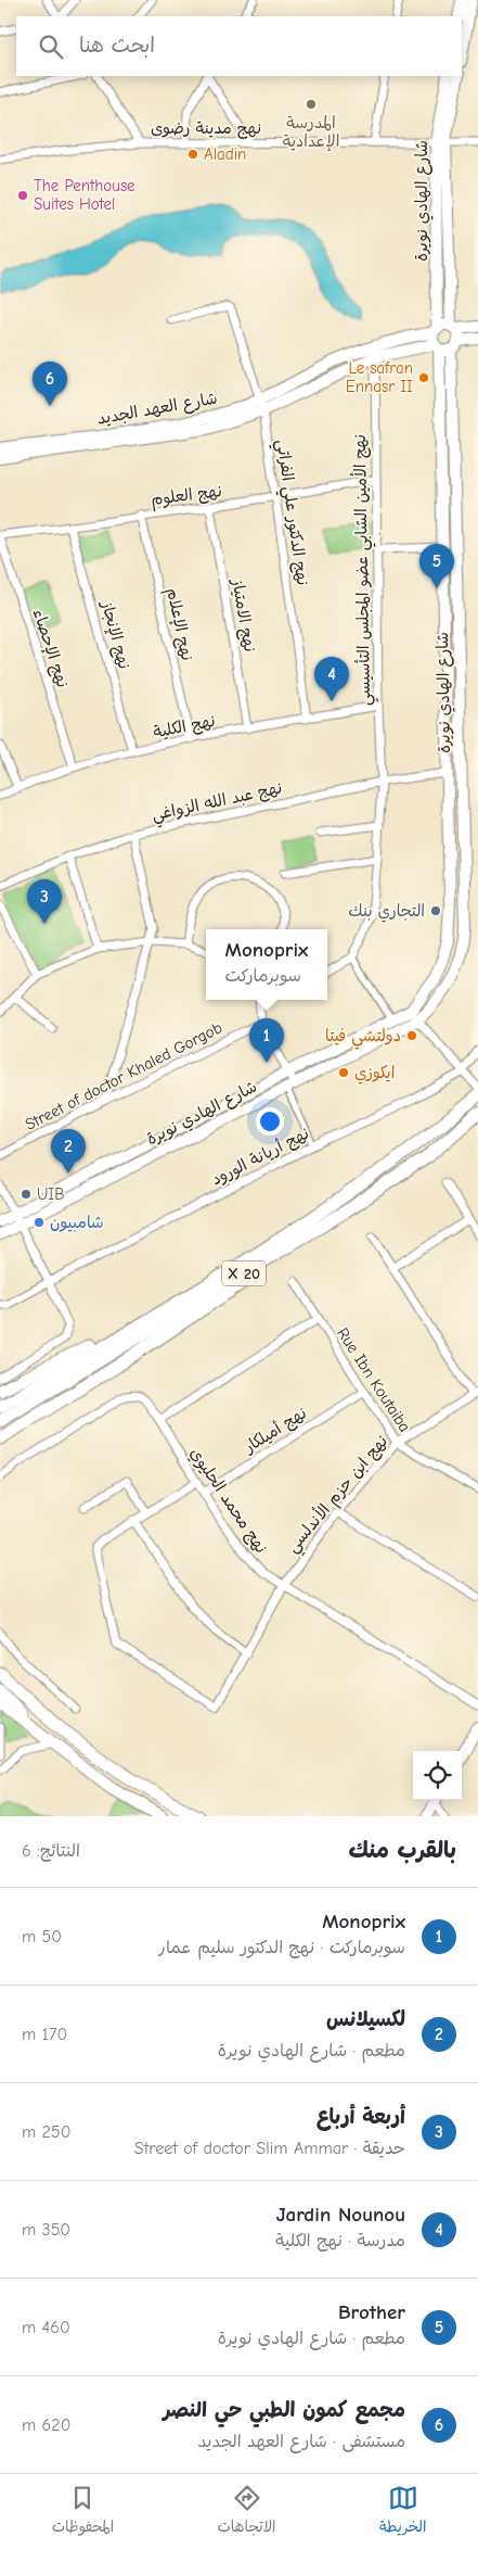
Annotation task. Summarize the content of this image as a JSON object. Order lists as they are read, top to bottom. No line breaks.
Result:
{"streets":{"highway":["X 20"],"main road":["شارع الهادي نويرة","شارع العهد الجديد"],"street":["نهج مدينة رضوى","نهج العلوم","نهج الدكتور علي الفراتي","نهج الأمين الشابي عضو المجلس التأسيسي","نهج الامتياز","نهج الإعلام","نهج الإنجاز","نهج الإحصاء","نهج الكلية","نهج عبد الله الزواغي","Street of doctor Khaled Gorgob","نهج أريانة الورود","Rue Ibn Koutaiba","نهج أميلكار","نهج ابن حزم الأندلسي","نهج محمد الحليوي"]},"crossings":[["نهج مدينة رضوى","شارع الهادي نويرة"],["شارع الهادي نويرة","شارع العهد الجديد"],["شارع الهادي نويرة","نهج عبد الله الزواغي"],["شارع العهد الجديد","نهج الدكتور علي الفراتي"],["شارع العهد الجديد","نهج الأمين الشابي عضو المجلس التأسيسي"],["نهج العلوم","نهج الدكتور علي الفراتي"],["نهج العلوم","نهج الأمين الشابي عضو المجلس التأسيسي"],["نهج العلوم","نهج الامتياز"],["نهج العلوم","نهج الإعلام"],["نهج العلوم","نهج الإنجاز"],["نهج العلوم","نهج الإحصاء"],["نهج الدكتور علي الفراتي","نهج الكلية"],["نهج الأمين الشابي عضو المجلس التأسيسي","نهج الكلية"],["نهج الأمين الشابي عضو المجلس التأسيسي","نهج عبد الله الزواغي"],["نهج الامتياز","نهج الكلية"],["نهج الإعلام","نهج الكلية"],["نهج الإنجاز","نهج الكلية"],["نهج الإحصاء","نهج الكلية"],["Rue Ibn Koutaiba","نهج أميلكار"],["Rue Ibn Koutaiba","نهج ابن حزم الأندلسي"],["نهج أميلكار","نهج محمد الحليوي"],["نهج ابن حزم الأندلسي","نهج محمد الحليوي"]],"places":["المدرسة الإعدادية","Aladin","The Penthouse Suites Hotel","Le safran Ennasr II","التجاري بنك","دولتشي فيتا","ايكوزي","UIB","شامبيون"],"page":{"search":"ابحث هنا","pins":["6","5","4","3","1","2"],"popup":["Monoprix","سوبرماركت"],"heading":["بالقرب منك","النتائج: 6"],"list":[{"mark":"1","name":"Monoprix","note":"سوبرماركت · نهج الدكتور سليم عمار","value":"50 m"},{"mark":"2","name":"لكسيلانس","note":"مطعم · شارع الهادي نويرة","value":"170 m"},{"mark":"3","name":"أربعة أرباع","note":"حديقة · Street of doctor Slim Ammar","value":"250 m"},{"mark":"4","name":"Jardin Nounou","note":"مدرسة · نهج الكلية","value":"350 m"},{"mark":"5","name":"Brother","note":"مطعم · شارع الهادي نويرة","value":"460 m"},{"mark":"6","name":"مجمع كمون الطبي حي النصر","note":"مستشفى · شارع العهد الجديد","value":"620 m"}],"nav":["الخريطة","الاتجاهات","المحفوظات"]}}
